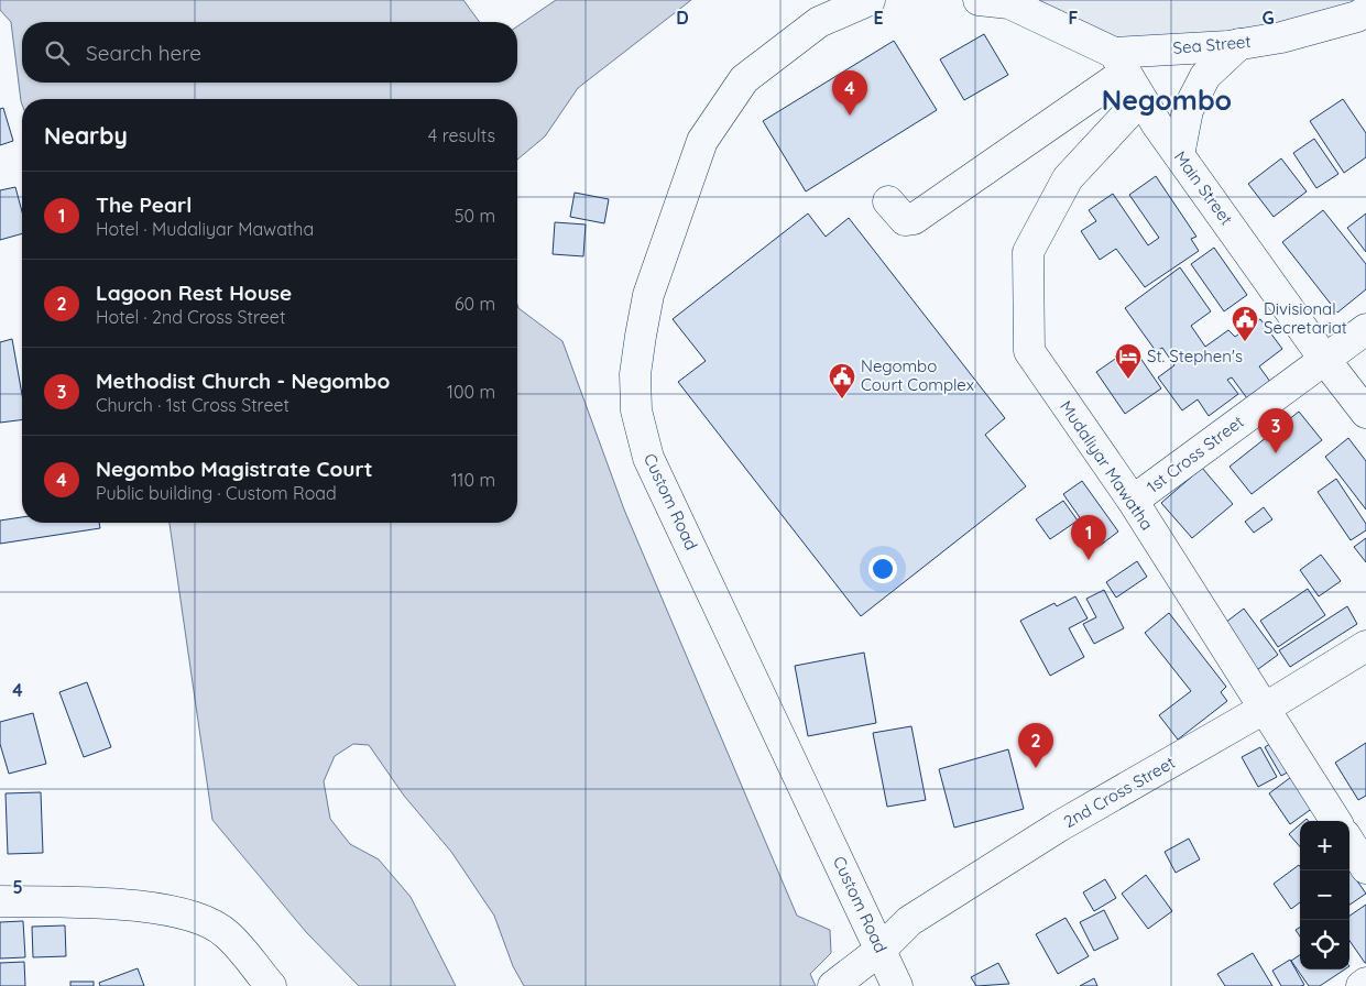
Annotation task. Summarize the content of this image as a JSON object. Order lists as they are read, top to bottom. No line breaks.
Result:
{"streets":{"street":["Sea Street","Main Street","1st Cross Street","Mudaliyar Mawatha","Custom Road","2nd Cross Street"]},"crossings":[["Sea Street","Main Street"],["Main Street","1st Cross Street"],["Main Street","Mudaliyar Mawatha"],["1st Cross Street","Mudaliyar Mawatha"],["Mudaliyar Mawatha","2nd Cross Street"],["Custom Road","2nd Cross Street"]],"districts":["Negombo"],"places":{"public building":["Divisional Secretariat","Negombo Court Complex"],"hotel":["St. Stephen's"]},"page":{"search":"Search here","pins":["4","3","1","2"],"heading":["Nearby","4 results"],"list":[{"mark":"1","name":"The Pearl","note":"Hotel · Mudaliyar Mawatha","value":"50 m"},{"mark":"2","name":"Lagoon Rest House","note":"Hotel · 2nd Cross Street","value":"60 m"},{"mark":"3","name":"Methodist Church - Negombo","note":"Church · 1st Cross Street","value":"100 m"},{"mark":"4","name":"Negombo Magistrate Court","note":"Public building · Custom Road","value":"110 m"}],"map_buttons":["+","−"]},"grid":{"columns":["D","E","F","G"],"rows":["4","5"]}}
